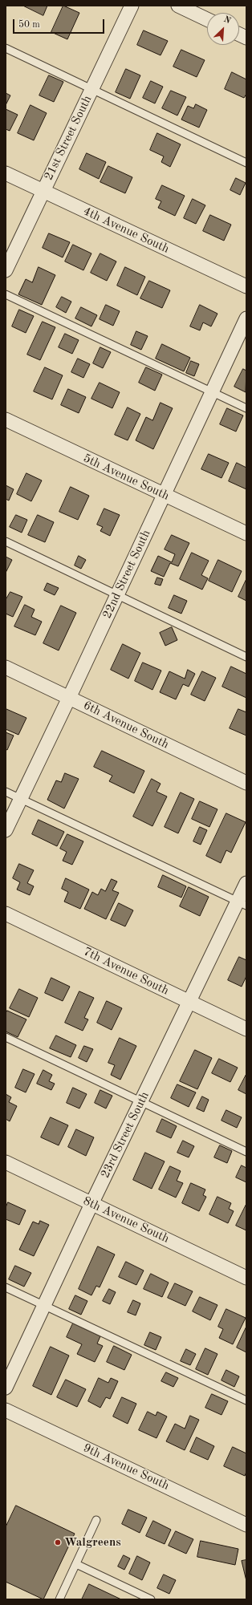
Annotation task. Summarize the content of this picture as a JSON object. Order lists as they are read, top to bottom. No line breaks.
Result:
{"streets":{"street":["21st Street South","4th Avenue South","5th Avenue South","22nd Street South","6th Avenue South","7th Avenue South","23rd Street South","8th Avenue South","9th Avenue South"]},"crossings":[["21st Street South","4th Avenue South"],["5th Avenue South","22nd Street South"],["22nd Street South","6th Avenue South"],["7th Avenue South","23rd Street South"],["23rd Street South","8th Avenue South"]],"places":["Walgreens"],"scale_bar":"50 m","north":"top right"}
